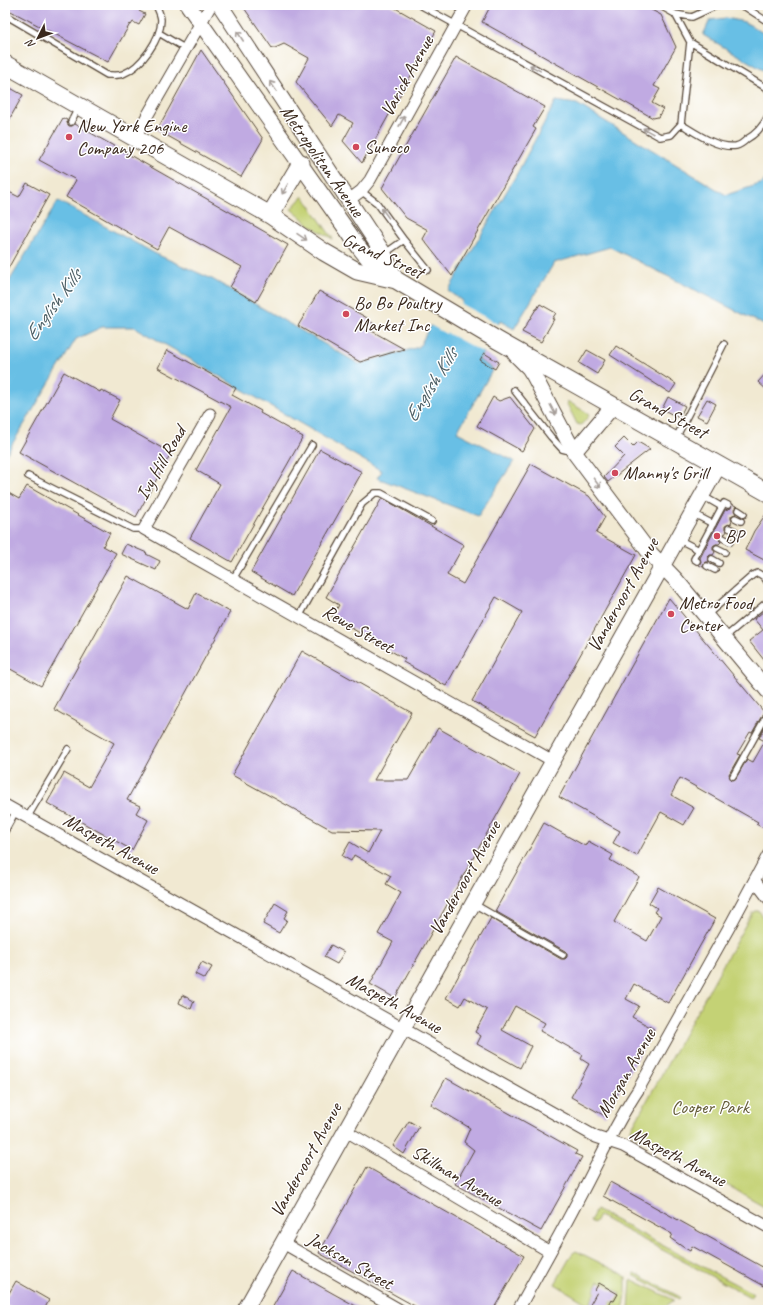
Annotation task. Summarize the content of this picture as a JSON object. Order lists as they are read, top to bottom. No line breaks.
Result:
{"streets":{"main road":["Metropolitan Avenue","Grand Street","Vandervoort Avenue"],"street":["Varick Avenue","Ivy Hill Road","Rewe Street","Maspeth Avenue","Morgan Avenue","Skillman Avenue","Jackson Street"]},"crossings":[["Varick Avenue","Metropolitan Avenue"],["Metropolitan Avenue","Grand Street"],["Grand Street","Vandervoort Avenue"],["Ivy Hill Road","Rewe Street"],["Vandervoort Avenue","Rewe Street"],["Vandervoort Avenue","Maspeth Avenue"],["Vandervoort Avenue","Skillman Avenue"],["Vandervoort Avenue","Jackson Street"],["Maspeth Avenue","Morgan Avenue"],["Morgan Avenue","Skillman Avenue"]],"one_way":["Varick Avenue"],"water":["English Kills"],"parks":["Cooper Park"],"places":["New York Engine Company 206","Sunoco","Bo Bo Poultry Market Inc","Manny's Grill","BP","Metro Food Center"],"north":"bottom left"}
